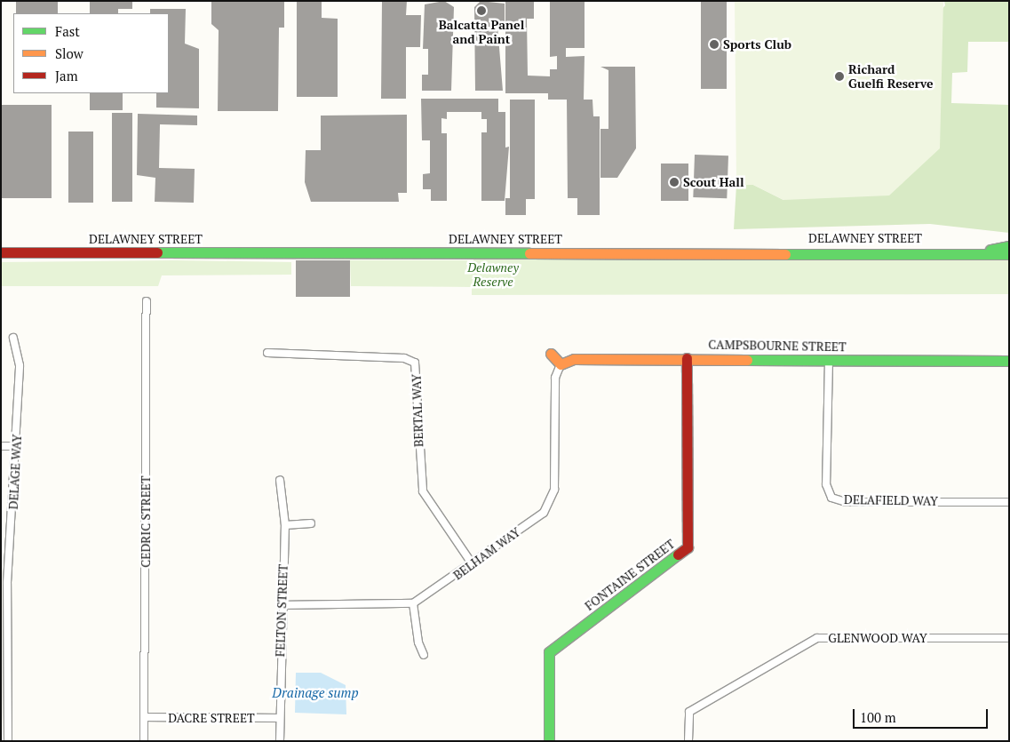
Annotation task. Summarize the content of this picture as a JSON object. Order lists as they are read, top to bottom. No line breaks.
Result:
{"streets":{"street":["DELAWNEY STREET","CAMPSBOURNE STREET","BERTAL WAY","DELAGE WAY","DELAFIELD WAY","CEDRIC STREET","BELHAM WAY","FONTAINE STREET","FELTON STREET","GLENWOOD WAY","DACRE STREET"]},"crossings":[["CAMPSBOURNE STREET","DELAFIELD WAY"],["CAMPSBOURNE STREET","BELHAM WAY"],["CAMPSBOURNE STREET","FONTAINE STREET"],["BERTAL WAY","BELHAM WAY"],["CEDRIC STREET","DACRE STREET"],["FELTON STREET","DACRE STREET"]],"water":["Drainage sump"],"parks":["Delawney Reserve"],"places":["Balcatta Panel and Paint","Sports Club","Richard Guelfi Reserve","Scout Hall"],"legend":["Fast","Slow","Jam"],"scale_bar":"100 m"}
